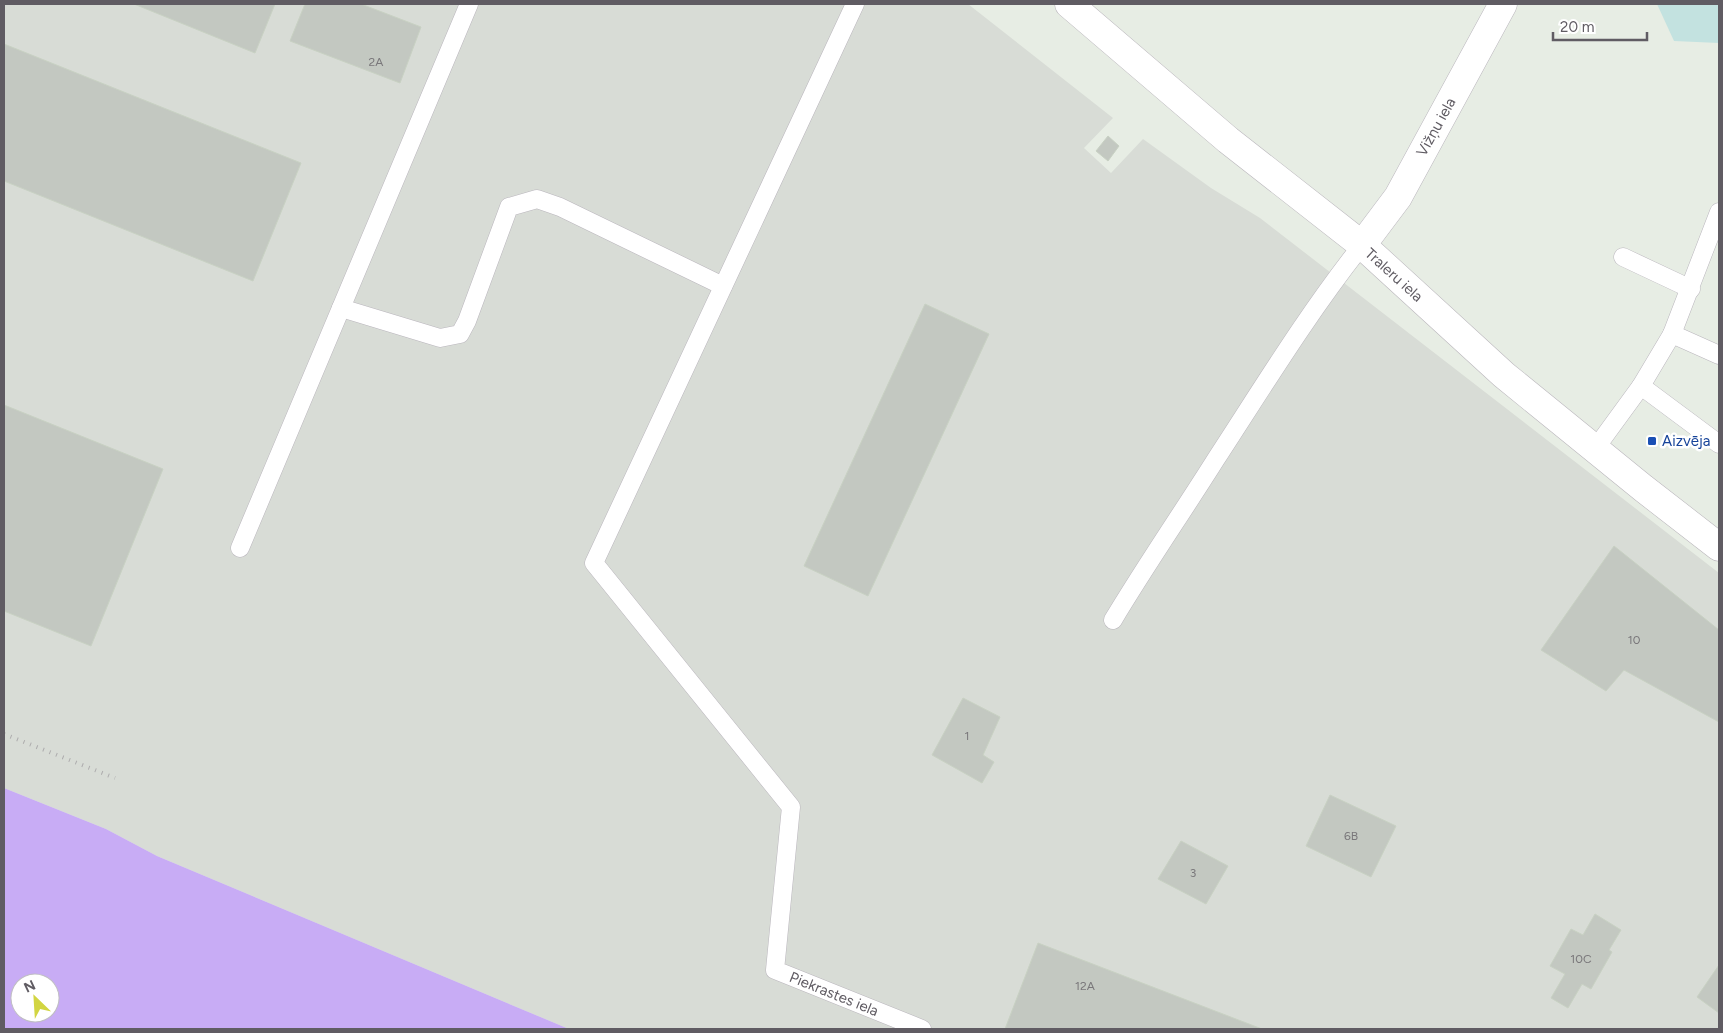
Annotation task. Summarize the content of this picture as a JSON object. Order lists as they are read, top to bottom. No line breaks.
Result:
{"streets":{"main road":["Vižņu iela","Traleru iela"],"lane":["Piekrastes iela"]},"crossings":[["Vižņu iela","Traleru iela"]],"places":{"transit":["Aizvēja"]},"house_numbers":["2A","10","1","6B","3","10C","12A"],"scale_bar":"20 m","north":"top left"}
